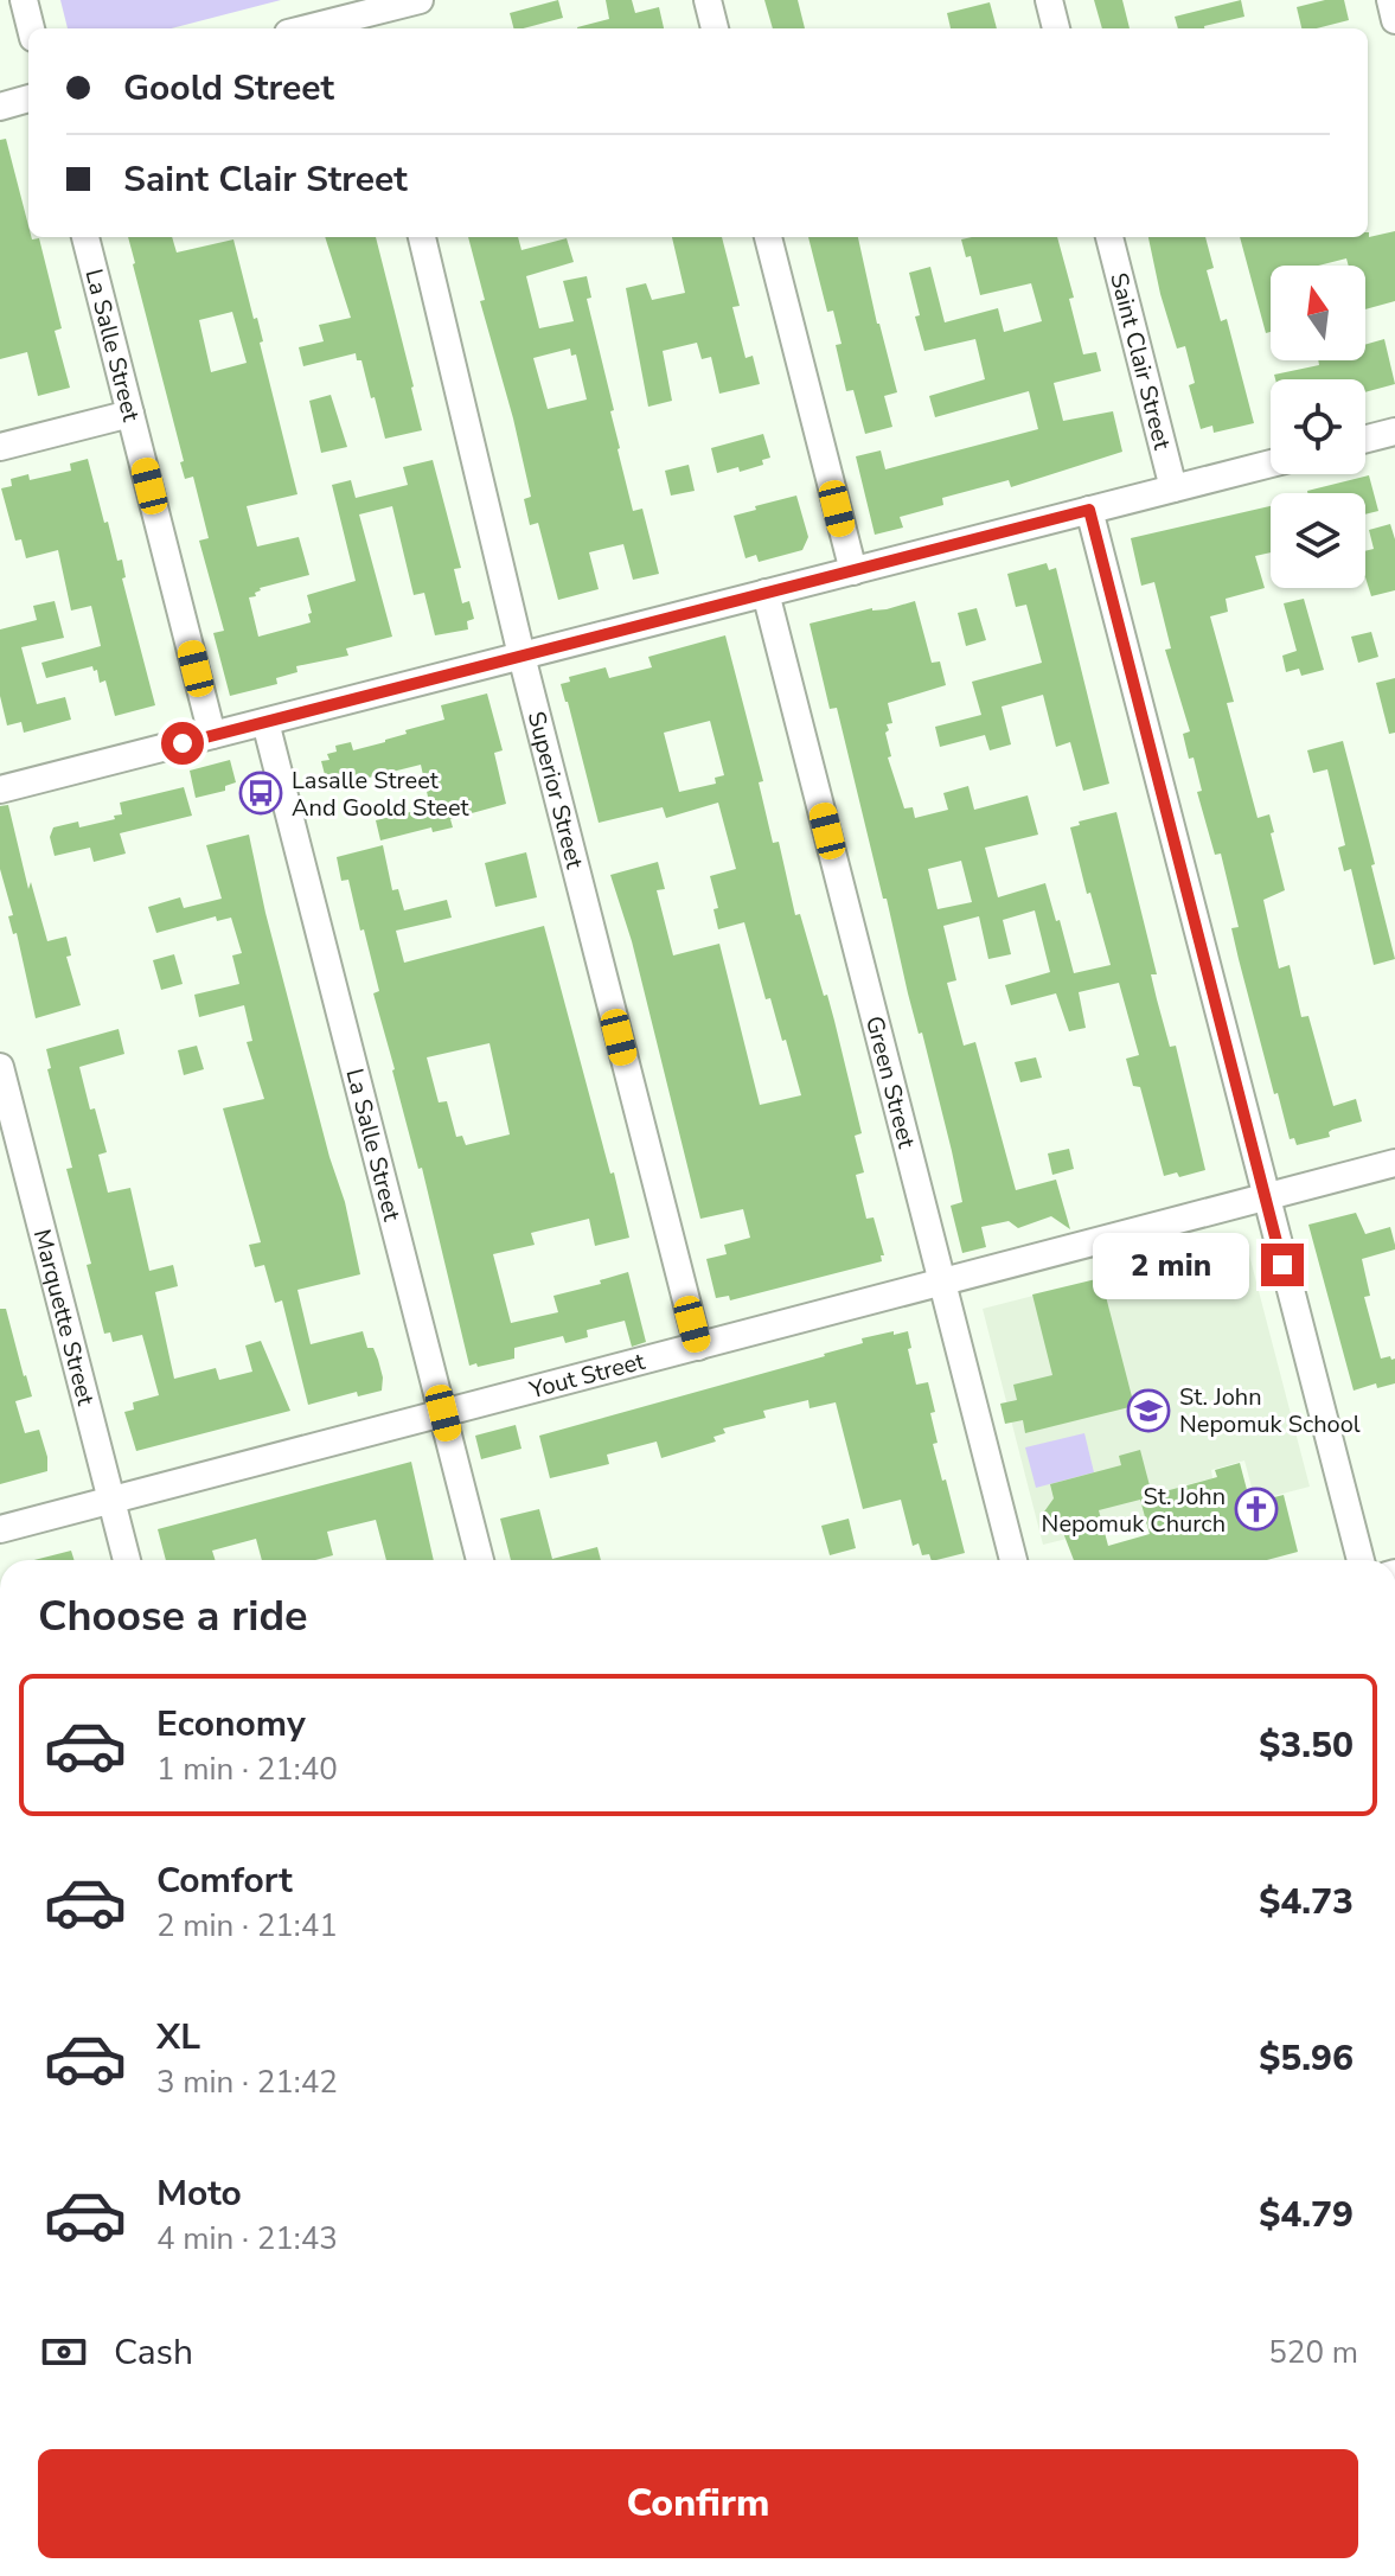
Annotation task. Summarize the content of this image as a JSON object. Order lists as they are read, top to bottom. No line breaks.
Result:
{"streets":{"street":["La Salle Street","Saint Clair Street","Superior Street","Green Street","Marquette Street","Yout Street"]},"crossings":[["La Salle Street","Yout Street"],["Superior Street","Yout Street"],["Green Street","Yout Street"],["Marquette Street","Yout Street"]],"places":{"bus stop":["Lasalle Street And Goold Steet"],"school or university":["St. John Nepomuk School"],"church":["St. John Nepomuk Church"]},"north":"top","page":{"banner":["Goold Street","Saint Clair Street"],"bubble":"2 min","heading":"Choose a ride","list":[{"name":"Economy","note":"1 min · 21:40","value":"$3.50"},{"name":"Comfort","note":"2 min · 21:41","value":"$4.73"},{"name":"XL","note":"3 min · 21:42","value":"$5.96"},{"name":"Moto","note":"4 min · 21:43","value":"$4.79"}],"pay":["Cash","520 m"],"buttons":"Confirm"}}
